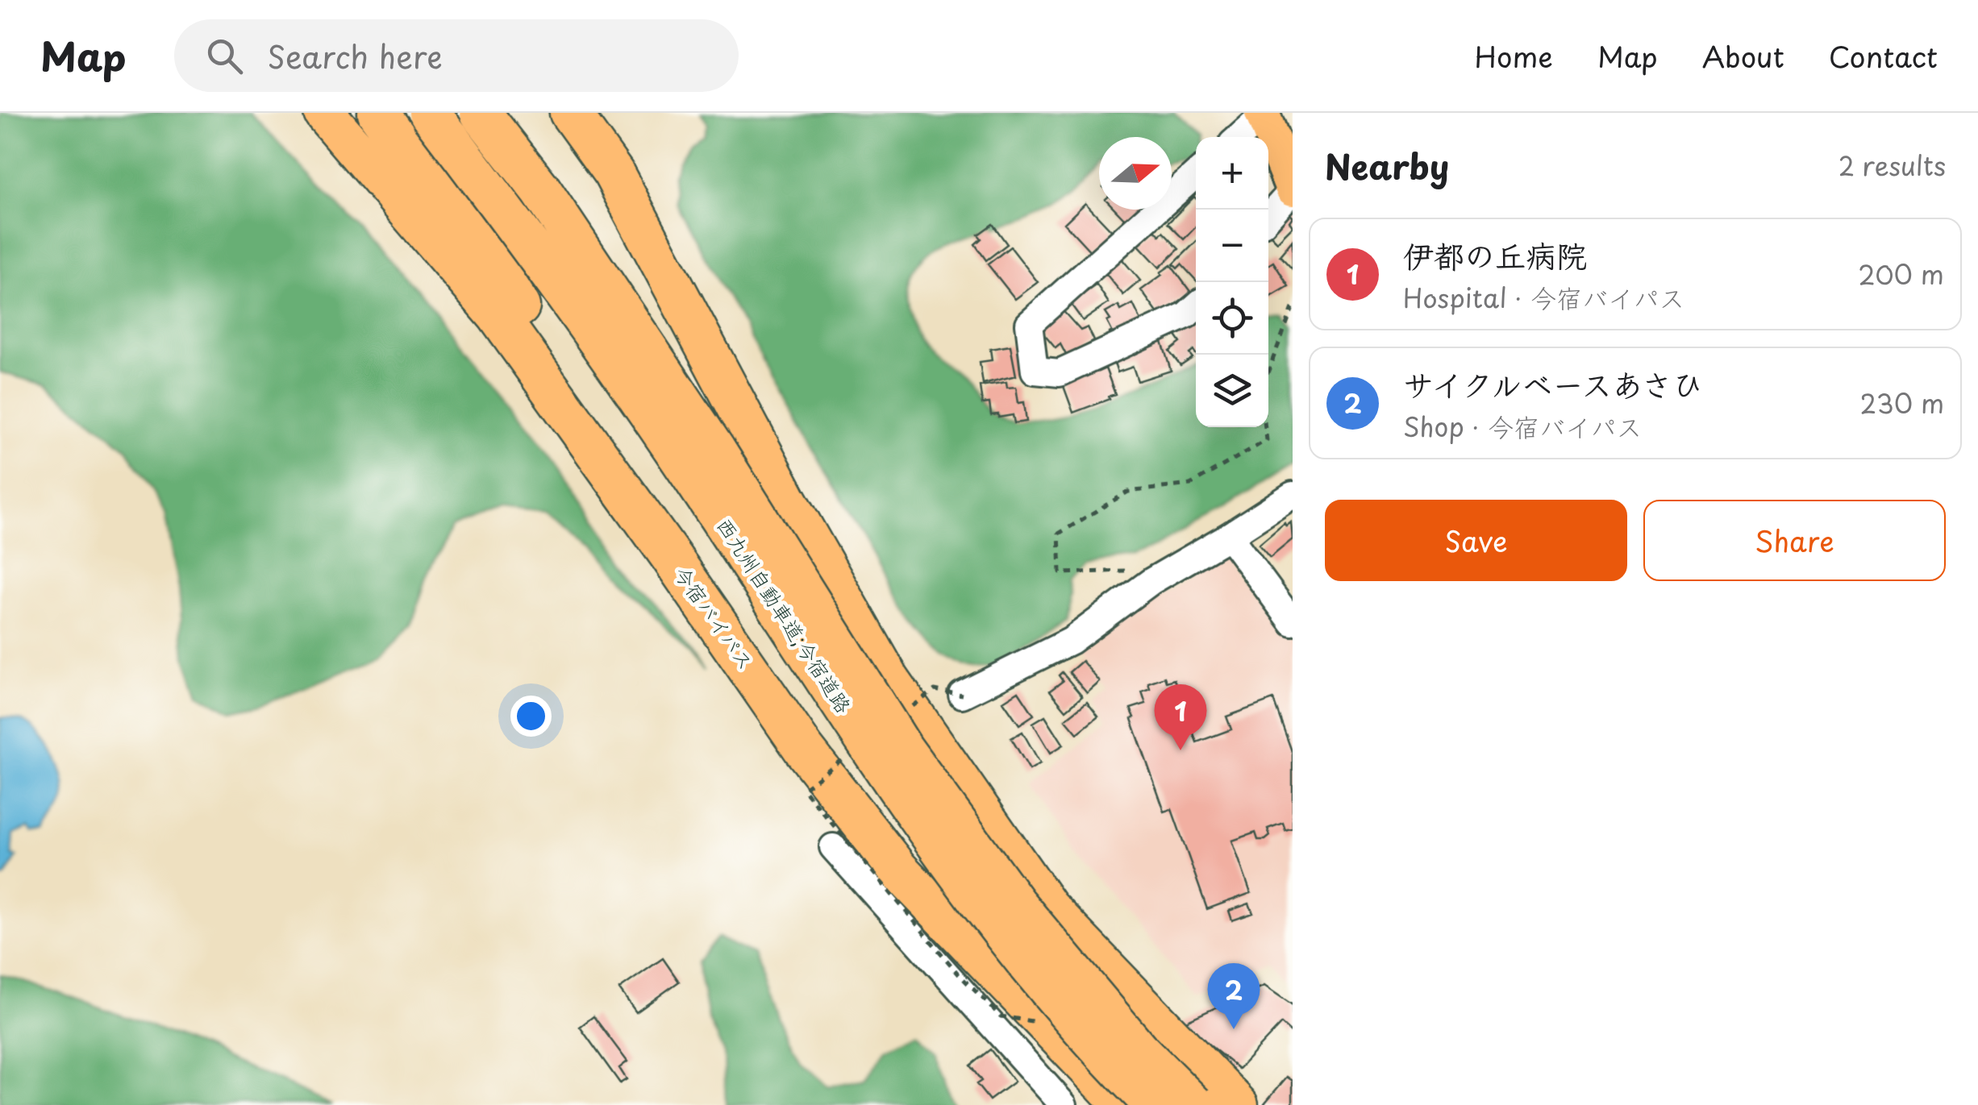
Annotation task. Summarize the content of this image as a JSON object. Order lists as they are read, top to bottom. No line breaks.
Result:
{"streets":{"highway":["西九州自動車道;今宿道路","今宿バイパス"]},"north":"right","page":{"header":"Map","search":"Search here","nav":["Home","Map","About","Contact"],"heading":["Nearby","2 results"],"map_buttons":["+","−"],"list":[{"mark":"1","name":"伊都の丘病院","note":"Hospital · 今宿バイパス","value":"200 m"},{"mark":"2","name":"サイクルベースあさひ","note":"Shop · 今宿バイパス","value":"230 m"}],"buttons":["Save","Share"],"pins":["1","2"]}}
